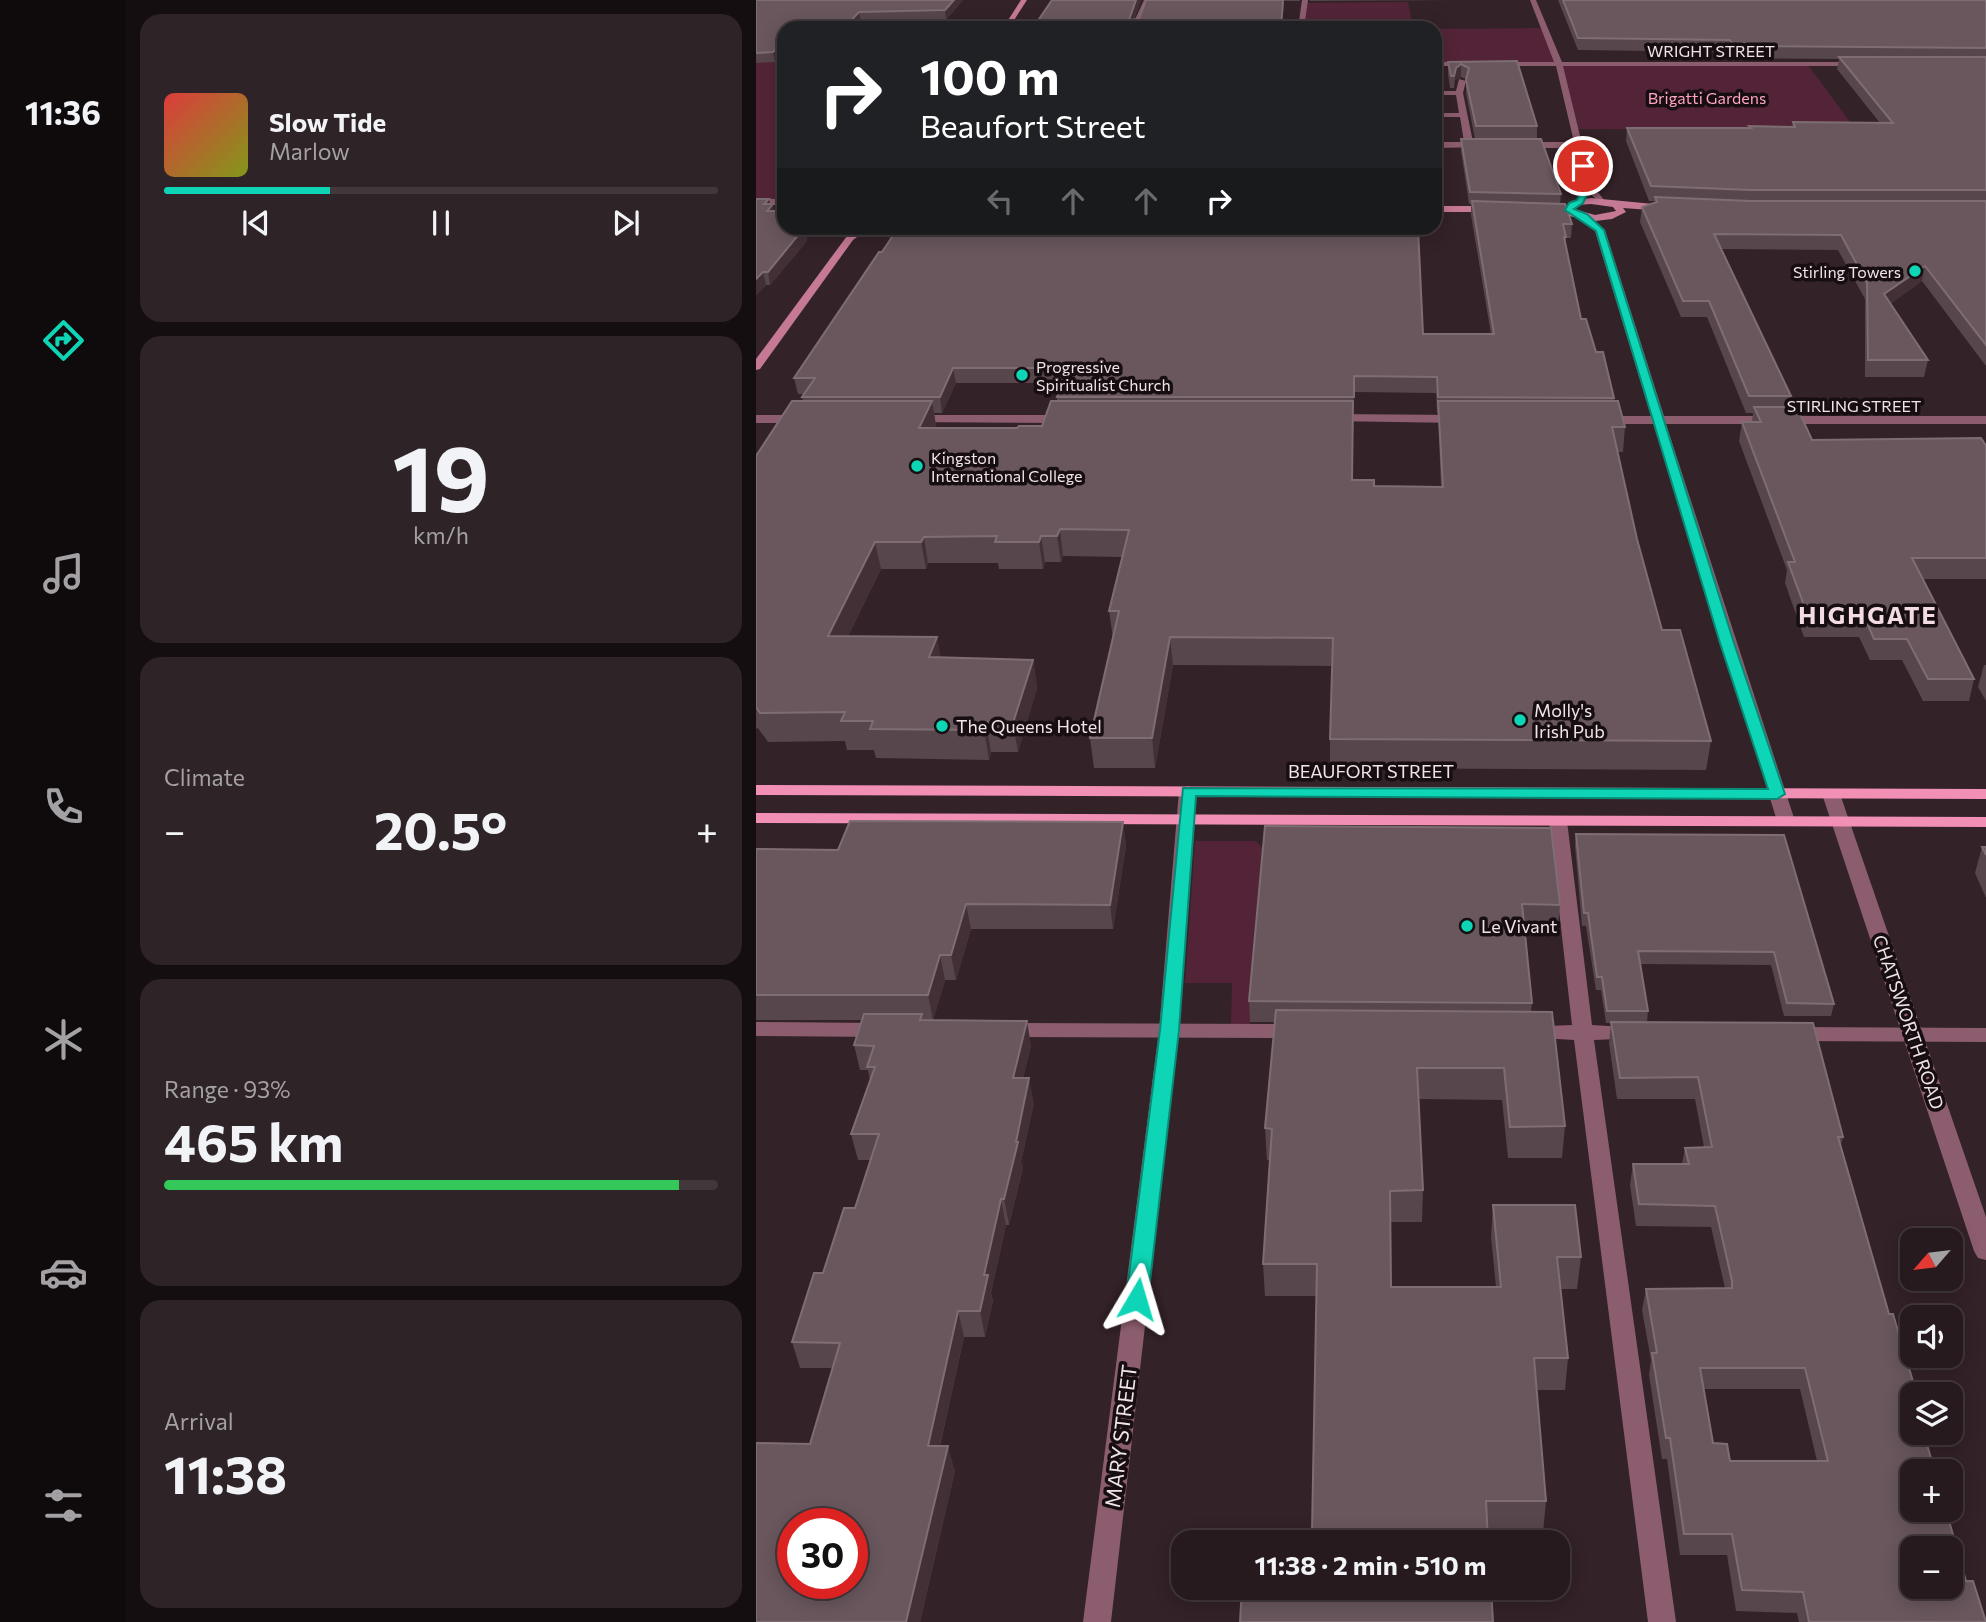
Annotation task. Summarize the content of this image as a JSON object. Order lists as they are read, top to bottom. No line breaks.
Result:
{"streets":{"main road":["BEAUFORT STREET"],"street":["WRIGHT STREET","STIRLING STREET","CHATSWORTH ROAD","MARY STREET"]},"crossings":[["BEAUFORT STREET","CHATSWORTH ROAD"],["BEAUFORT STREET","MARY STREET"]],"districts":["HIGHGATE"],"parks":["Brigatti Gardens"],"places":["Stirling Towers","Progressive Spiritualist Church","Kingston International College","Molly's Irish Pub","The Queens Hotel","Le Vivant"],"north":"bottom left","page":{"tabs":"11:36","turn":["100 m","Beaufort Street"],"song":["Slow Tide","Marlow"],"tile":[["19","km/h"],"Climate",["Range · 93%","465 km"],["Arrival","11:38"]],"heat":["−","20.5°","+"],"map_buttons":["+","−"],"limit":"30","trip":"11:38 · 2 min · 510 m"}}
